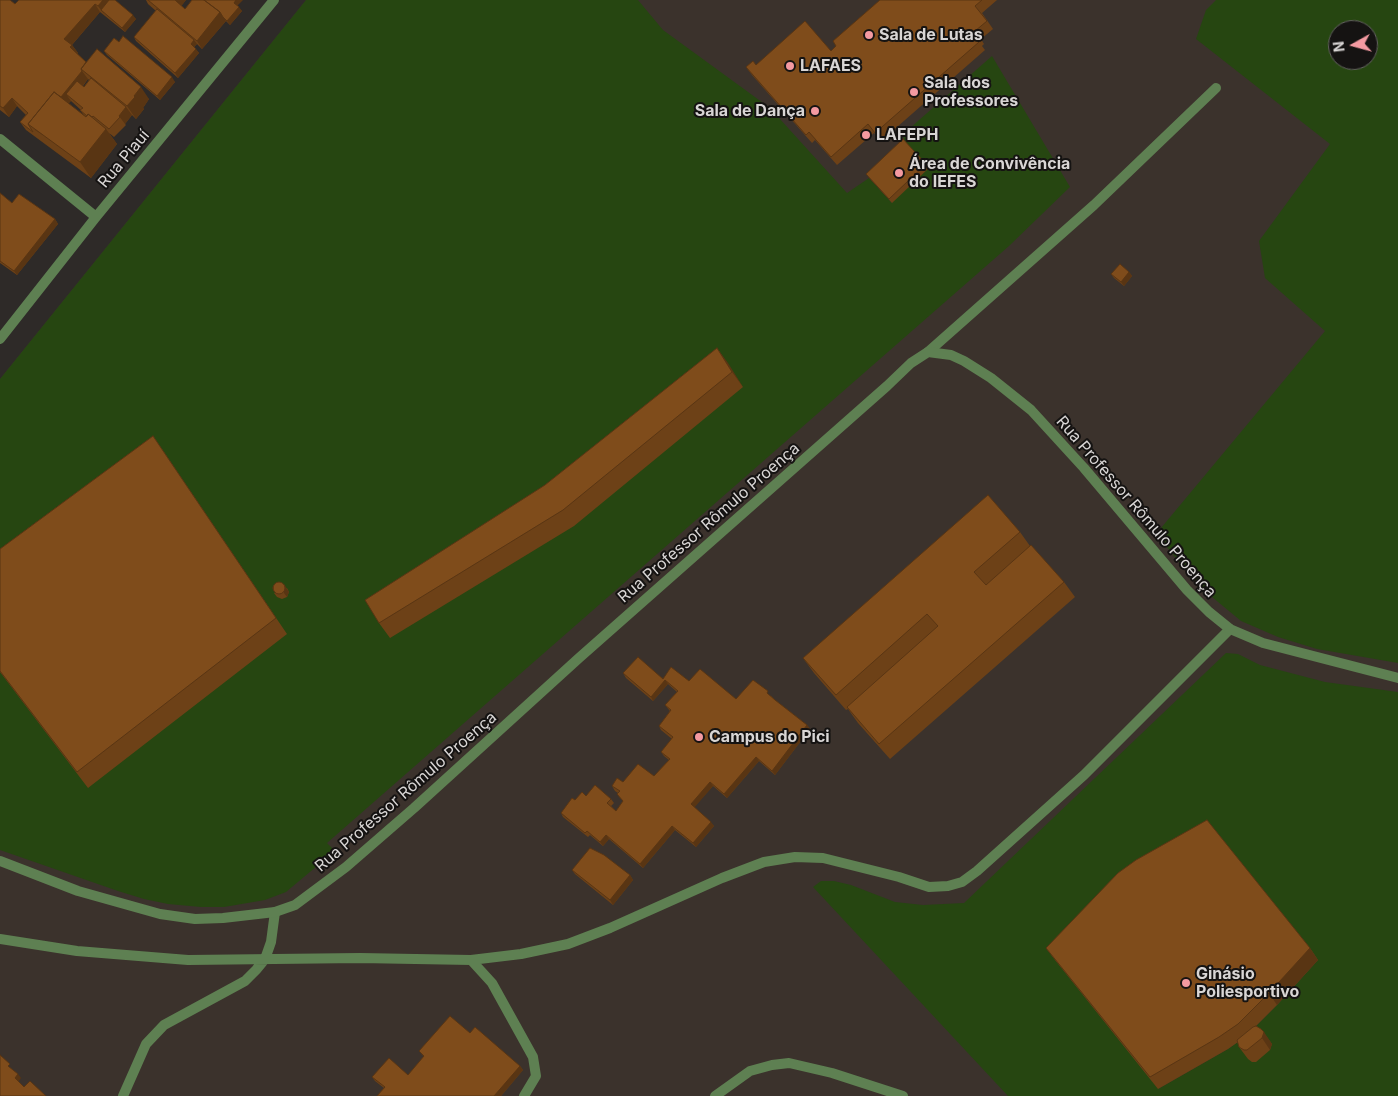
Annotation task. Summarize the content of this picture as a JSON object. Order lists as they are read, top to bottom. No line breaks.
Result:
{"streets":{"street":["Rua Piauí","Rua Professor Rômulo Proença"]},"places":["Sala de Lutas","LAFAES","Sala dos Professores","Sala de Dança","LAFEPH","Área de Convivência do IEFES","Campus do Pici","Ginásio Poliesportivo"],"north":"left"}
